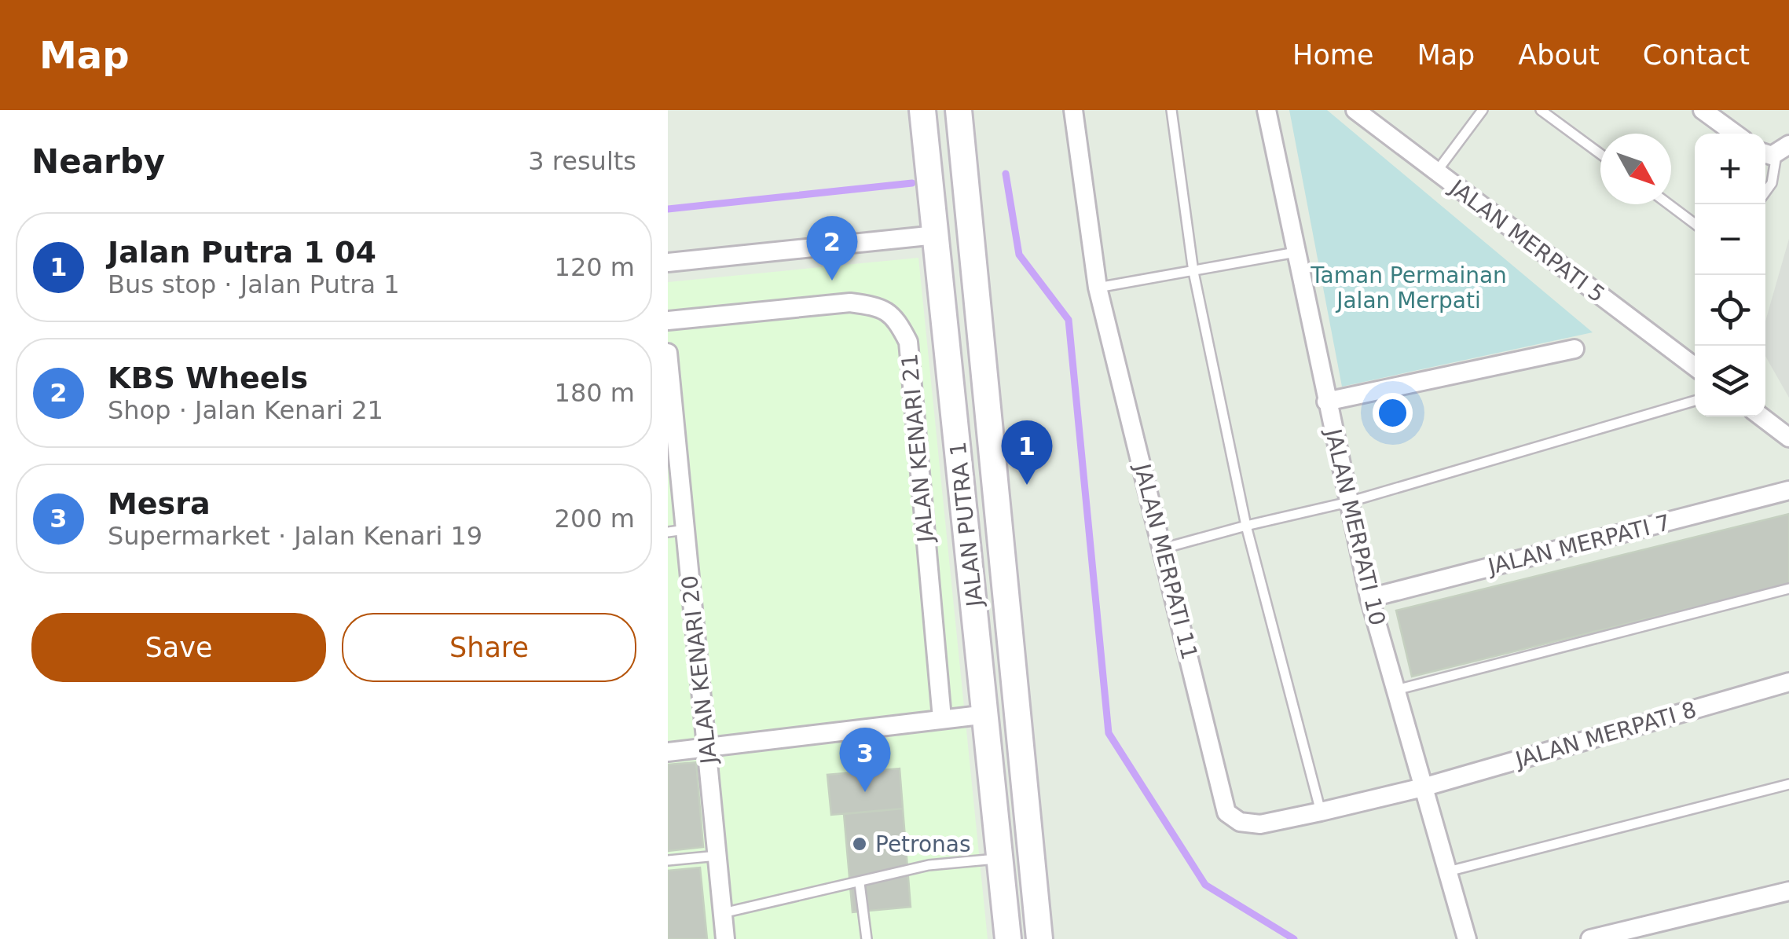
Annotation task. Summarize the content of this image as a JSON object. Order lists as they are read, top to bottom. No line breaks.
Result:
{"streets":{"main road":["JALAN PUTRA 1"],"street":["JALAN MERPATI 5","JALAN KENARI 21","JALAN MERPATI 10","JALAN MERPATI 7","JALAN MERPATI 11","JALAN KENARI 20","JALAN MERPATI 8"]},"crossings":[["JALAN MERPATI 10","JALAN MERPATI 7"],["JALAN MERPATI 10","JALAN MERPATI 11"],["JALAN MERPATI 10","JALAN MERPATI 8"],["JALAN MERPATI 11","JALAN MERPATI 8"]],"parks":["Taman Permainan Jalan Merpati"],"places":["Petronas"],"north":"bottom right","page":{"header":"Map","nav":["Home","Map","About","Contact"],"heading":["Nearby","3 results"],"map_buttons":["+","−"],"list":[{"mark":"1","name":"Jalan Putra 1 04","note":"Bus stop · Jalan Putra 1","value":"120 m"},{"mark":"2","name":"KBS Wheels","note":"Shop · Jalan Kenari 21","value":"180 m"},{"mark":"3","name":"Mesra","note":"Supermarket · Jalan Kenari 19","value":"200 m"}],"pins":["2","1","3"],"buttons":["Save","Share"]}}
